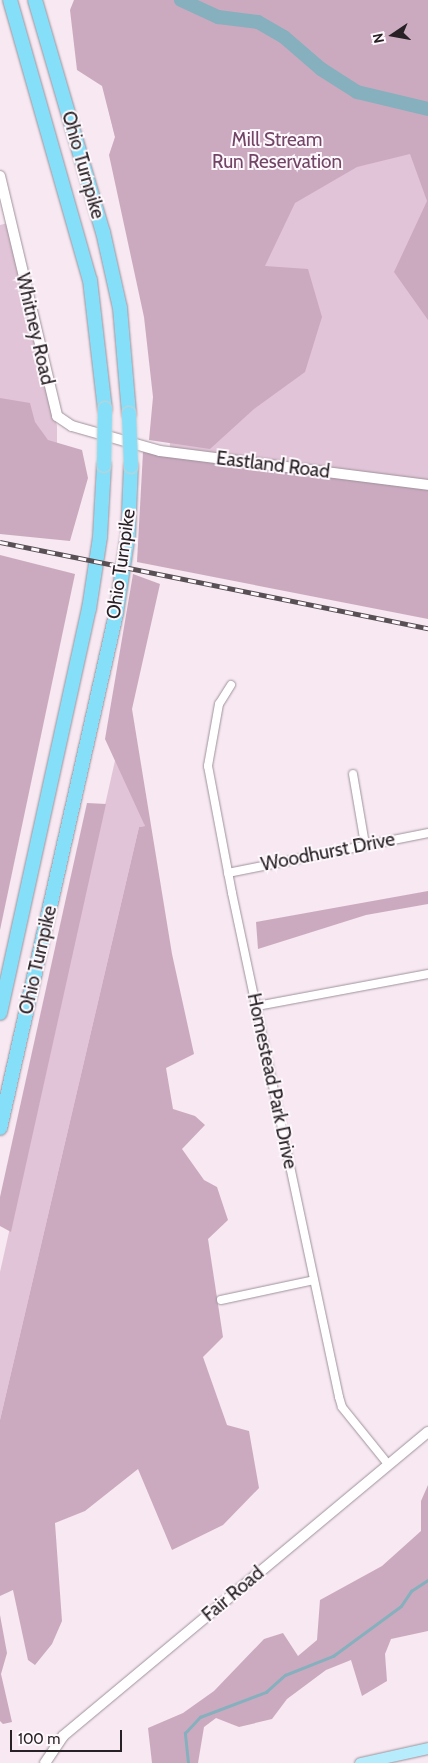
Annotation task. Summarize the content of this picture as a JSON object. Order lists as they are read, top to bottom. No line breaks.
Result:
{"streets":{"highway":["Ohio Turnpike"],"street":["Whitney Road","Eastland Road","Woodhurst Drive","Homestead Park Drive","Fair Road"]},"crossings":[["Whitney Road","Eastland Road"],["Woodhurst Drive","Homestead Park Drive"],["Homestead Park Drive","Fair Road"]],"parks":["Mill Stream Run Reservation"],"scale_bar":"100 m","north":"left"}
